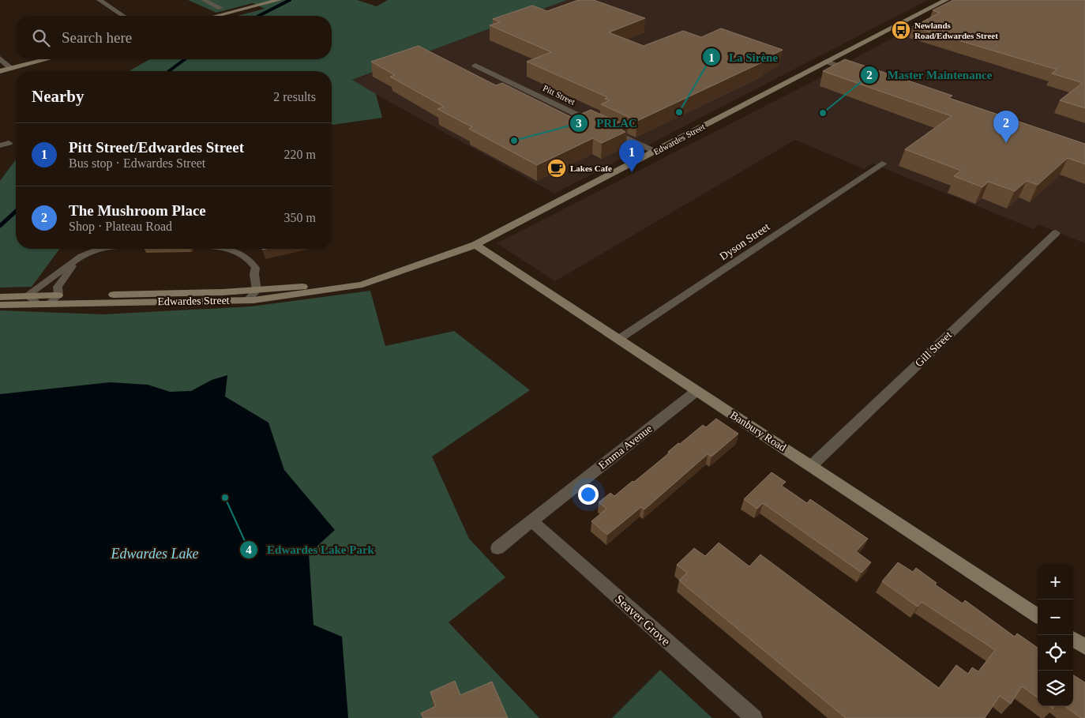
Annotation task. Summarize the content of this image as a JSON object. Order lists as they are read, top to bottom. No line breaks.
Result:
{"streets":{"street":["Pitt Street","Edwardes Street","Dyson Street","Gill Street","Banbury Road","Emma Avenue","Seaver Grove"]},"crossings":[["Pitt Street","Edwardes Street"],["Edwardes Street","Banbury Road"],["Dyson Street","Banbury Road"],["Gill Street","Banbury Road"],["Banbury Road","Emma Avenue"],["Emma Avenue","Seaver Grove"]],"water":["Edwardes Lake"],"places":{"bus stop":["Newlands Road/Edwardes Street"],"other":["La Sirène","Master Maintenance","PRLAC","Edwardes Lake Park"],"cafe":["Lakes Cafe"]},"page":{"search":"Search here","heading":["Nearby","2 results"],"pins":["2","1"],"list":[{"mark":"1","name":"Pitt Street/Edwardes Street","note":"Bus stop · Edwardes Street","value":"220 m"},{"mark":"2","name":"The Mushroom Place","note":"Shop · Plateau Road","value":"350 m"}],"map_buttons":["+","−"]}}
